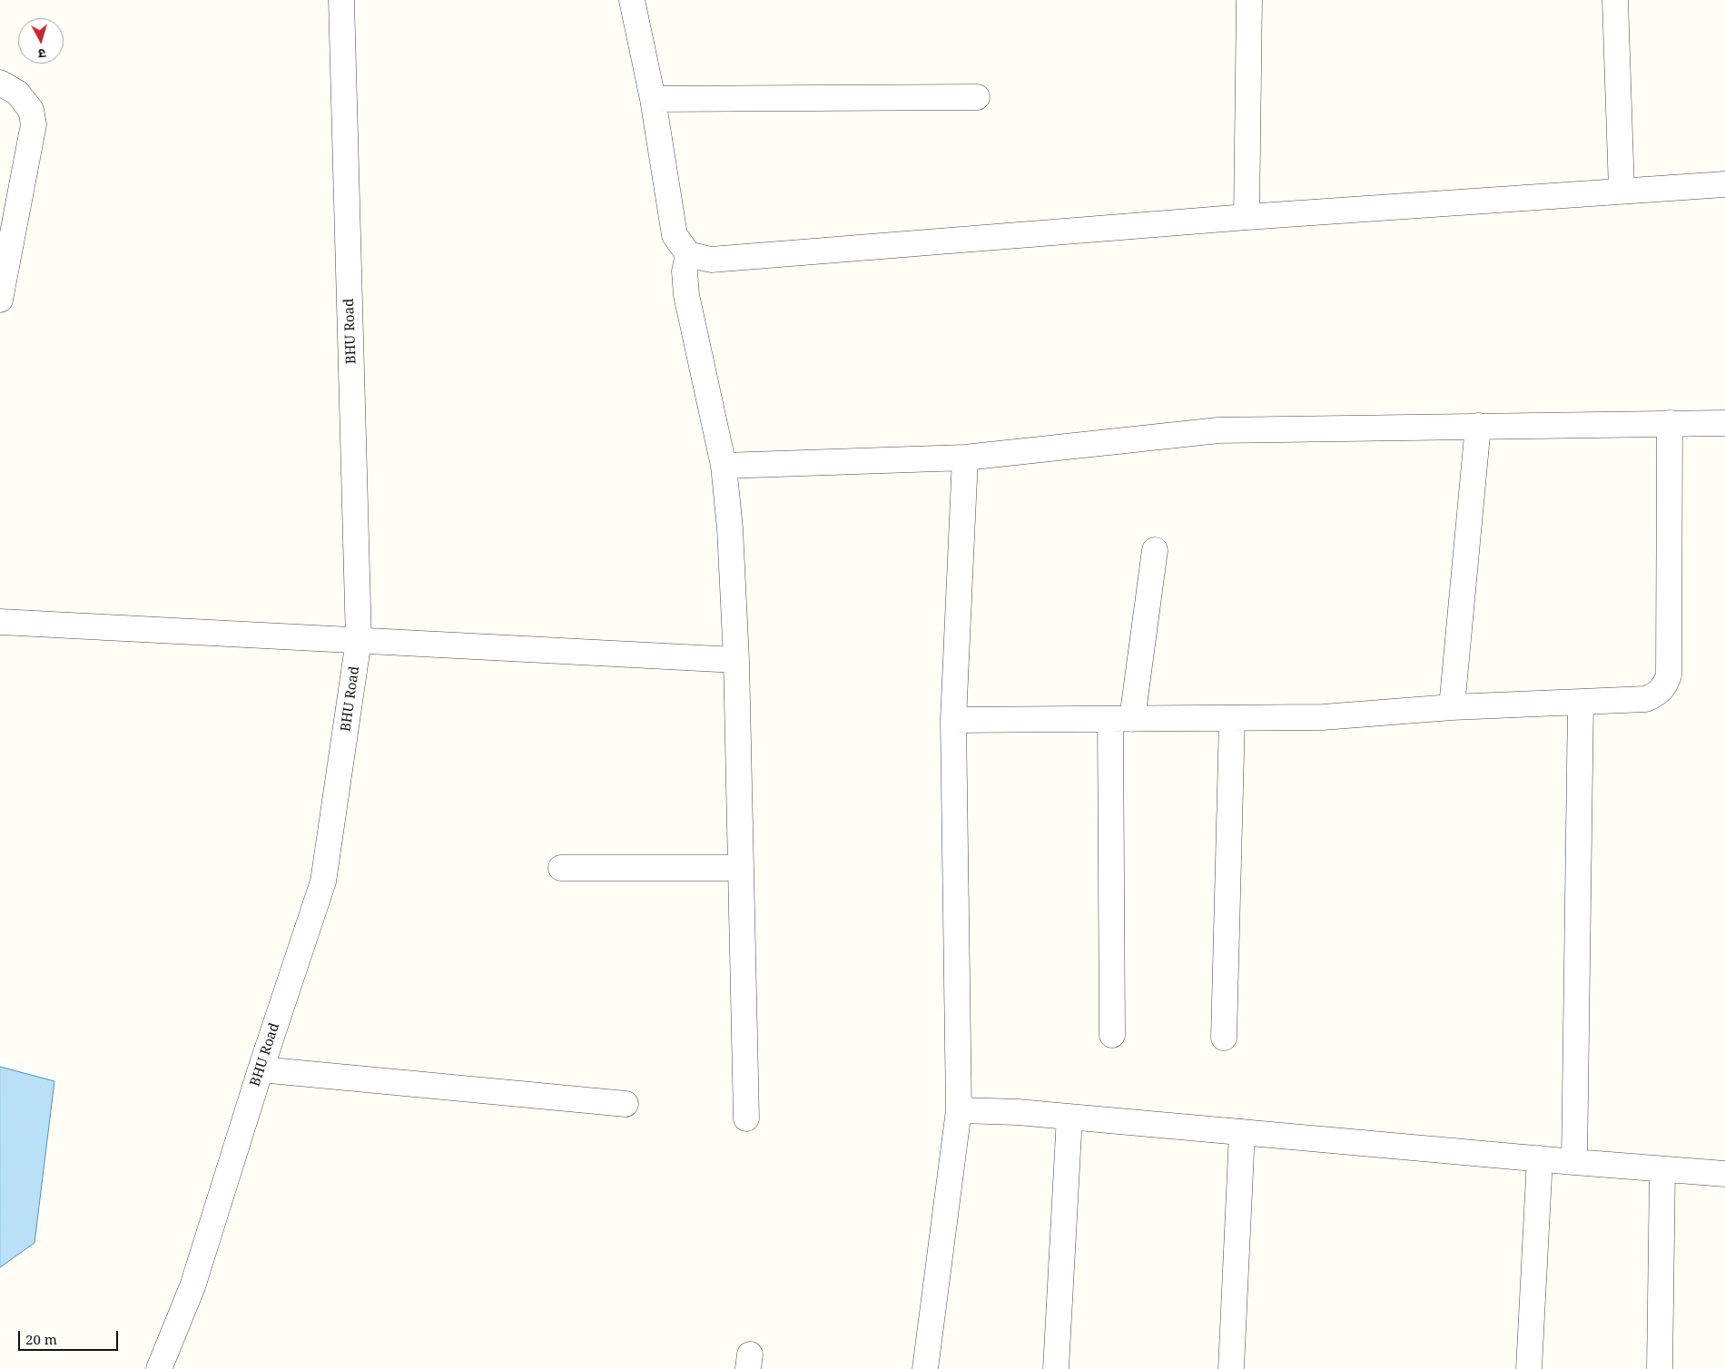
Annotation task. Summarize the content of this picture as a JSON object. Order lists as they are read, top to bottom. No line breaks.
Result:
{"streets":{"street":["BHU Road"]},"scale_bar":"20 m","north":"bottom"}
